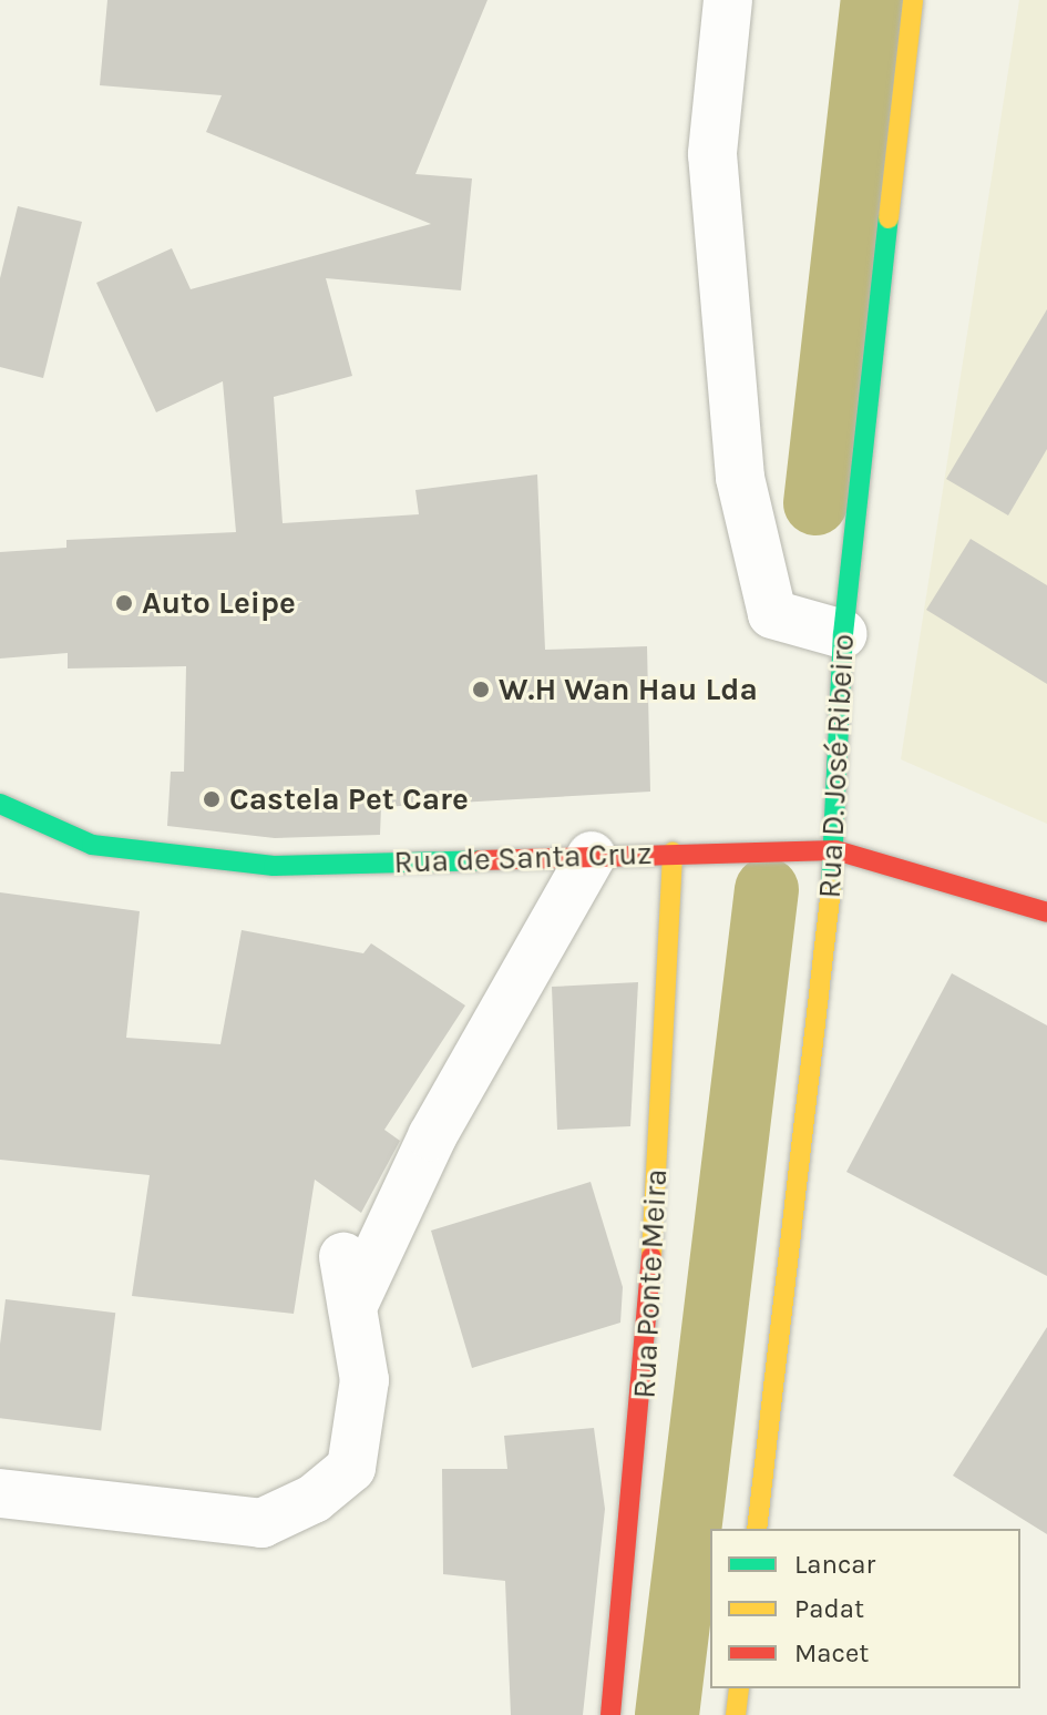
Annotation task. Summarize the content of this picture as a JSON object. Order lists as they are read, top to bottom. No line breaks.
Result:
{"streets":{"street":["Rua D. José Ribeiro","Rua de Santa Cruz","Rua Ponte Meira"]},"crossings":[["Rua D. José Ribeiro","Rua de Santa Cruz"],["Rua de Santa Cruz","Rua Ponte Meira"]],"places":["Auto Leipe","W.H Wan Hau Lda","Castela Pet Care"],"legend":["Lancar","Padat","Macet"]}
